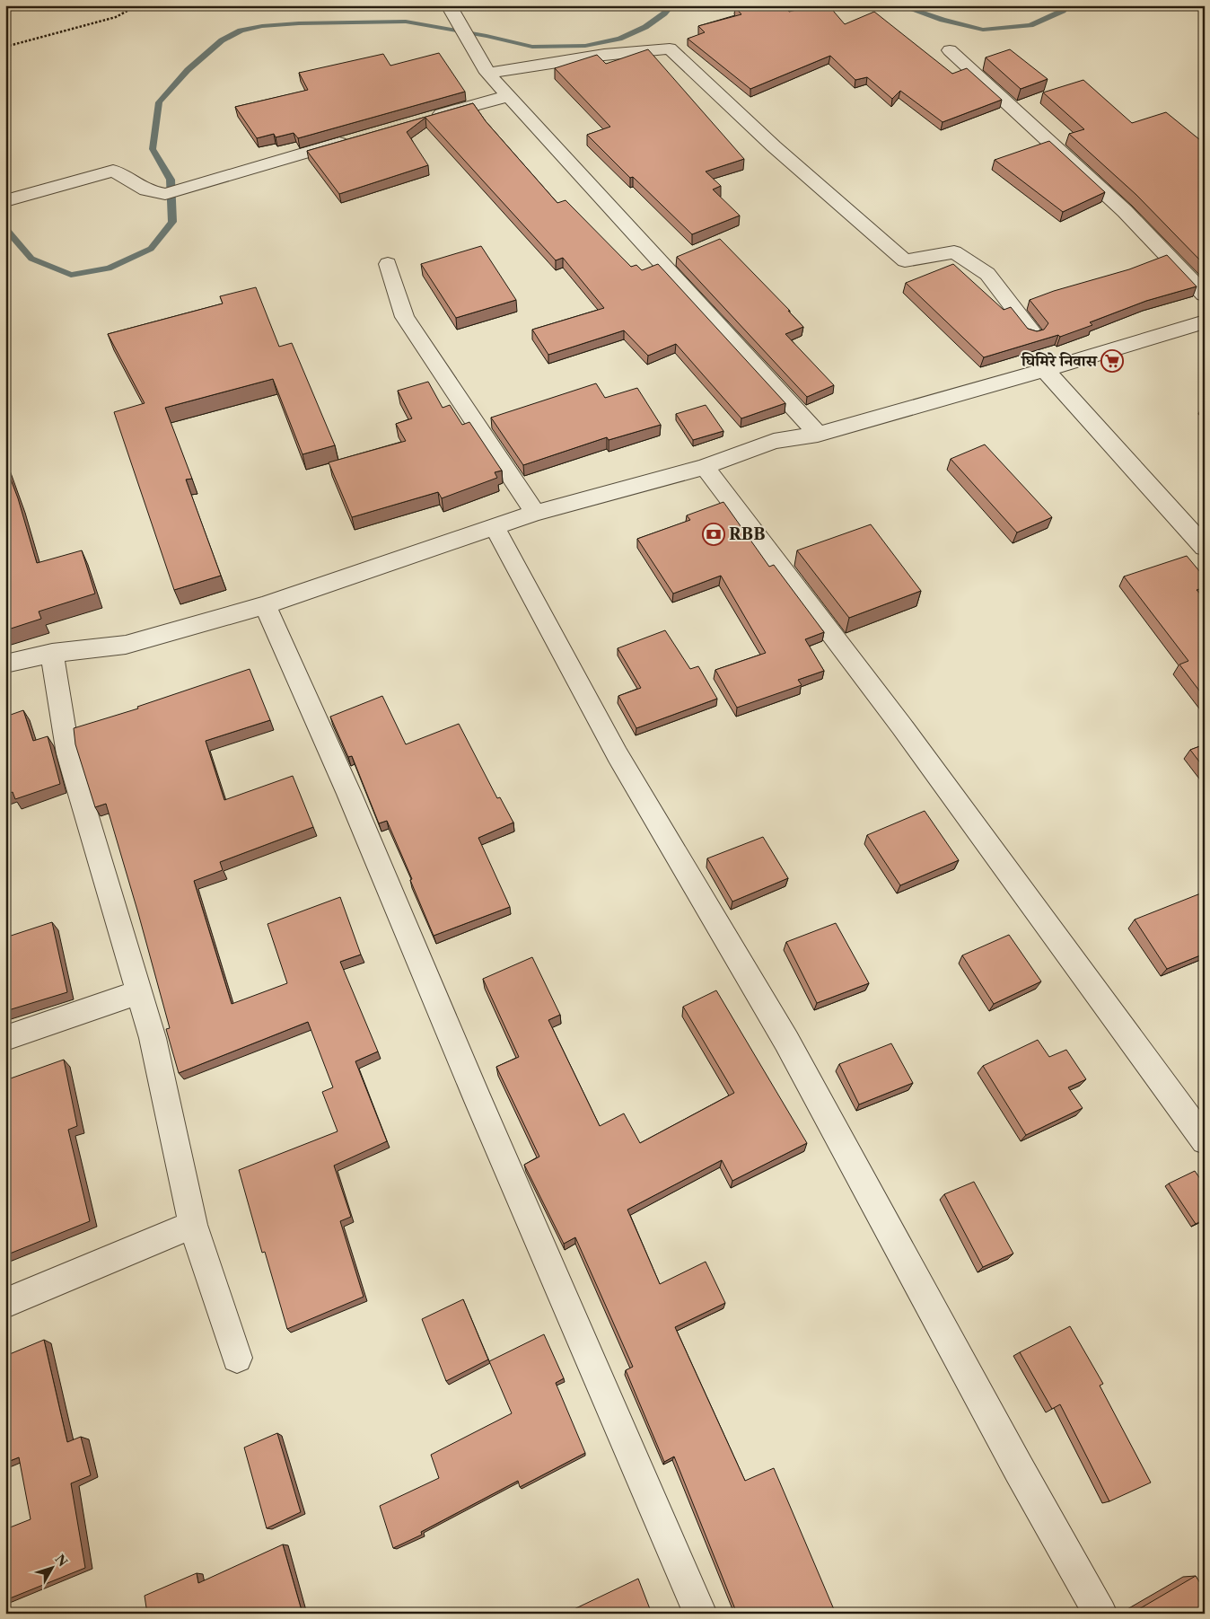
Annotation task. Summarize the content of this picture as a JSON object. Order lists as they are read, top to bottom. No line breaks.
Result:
{"places":{"supermarket":["घिमिरे निवास"],"bank":["RBB"]},"north":"top right"}
